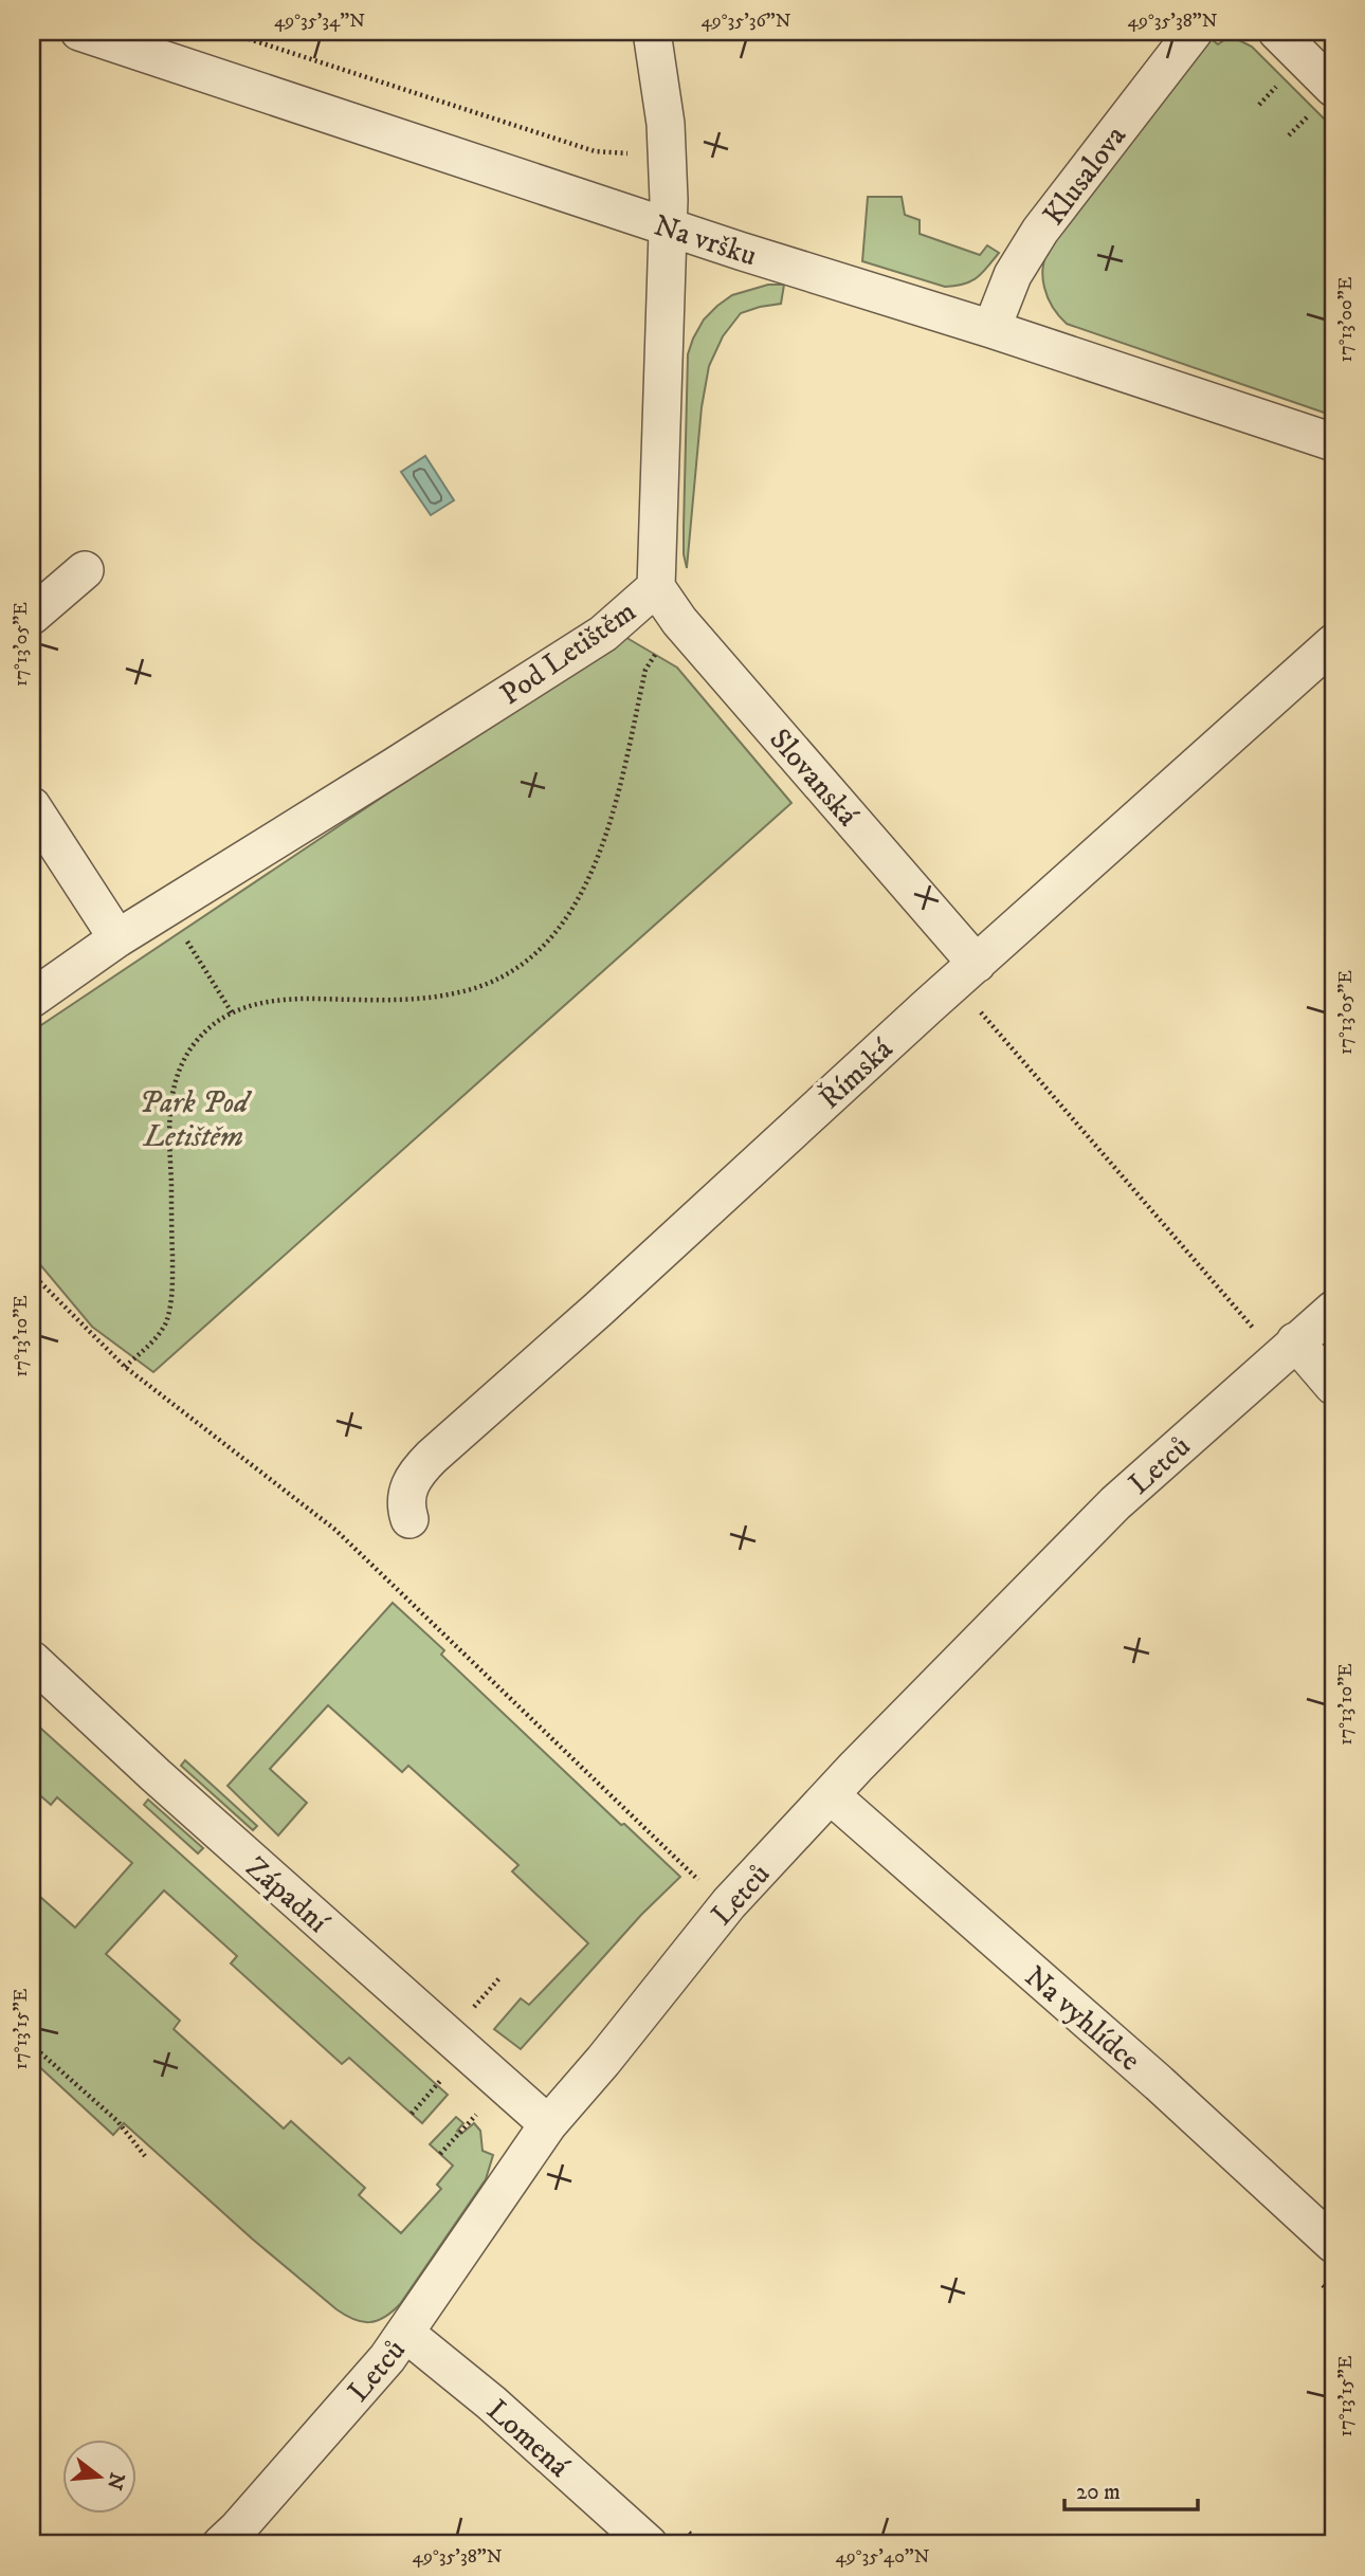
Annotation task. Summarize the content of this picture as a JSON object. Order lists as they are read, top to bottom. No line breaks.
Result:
{"streets":{"street":["Klusalova","Na vršku","Pod Letištěm","Slovanská","Římská","Letců","Západní","Na vyhlídce","Lomená"]},"crossings":[["Klusalova","Na vršku"],["Na vršku","Pod Letištěm"],["Pod Letištěm","Slovanská"],["Slovanská","Římská"],["Letců","Západní"],["Letců","Na vyhlídce"],["Letců","Lomená"]],"parks":["Park Pod Letištěm"],"scale_bar":"20 m","north":"right","coordinates":["49°35'34\"N","49°35'36\"N","49°35'38\"N","17°13'00\"E","17°13'05\"E","17°13'10\"E","17°13'15\"E","49°35'40\"N"]}
